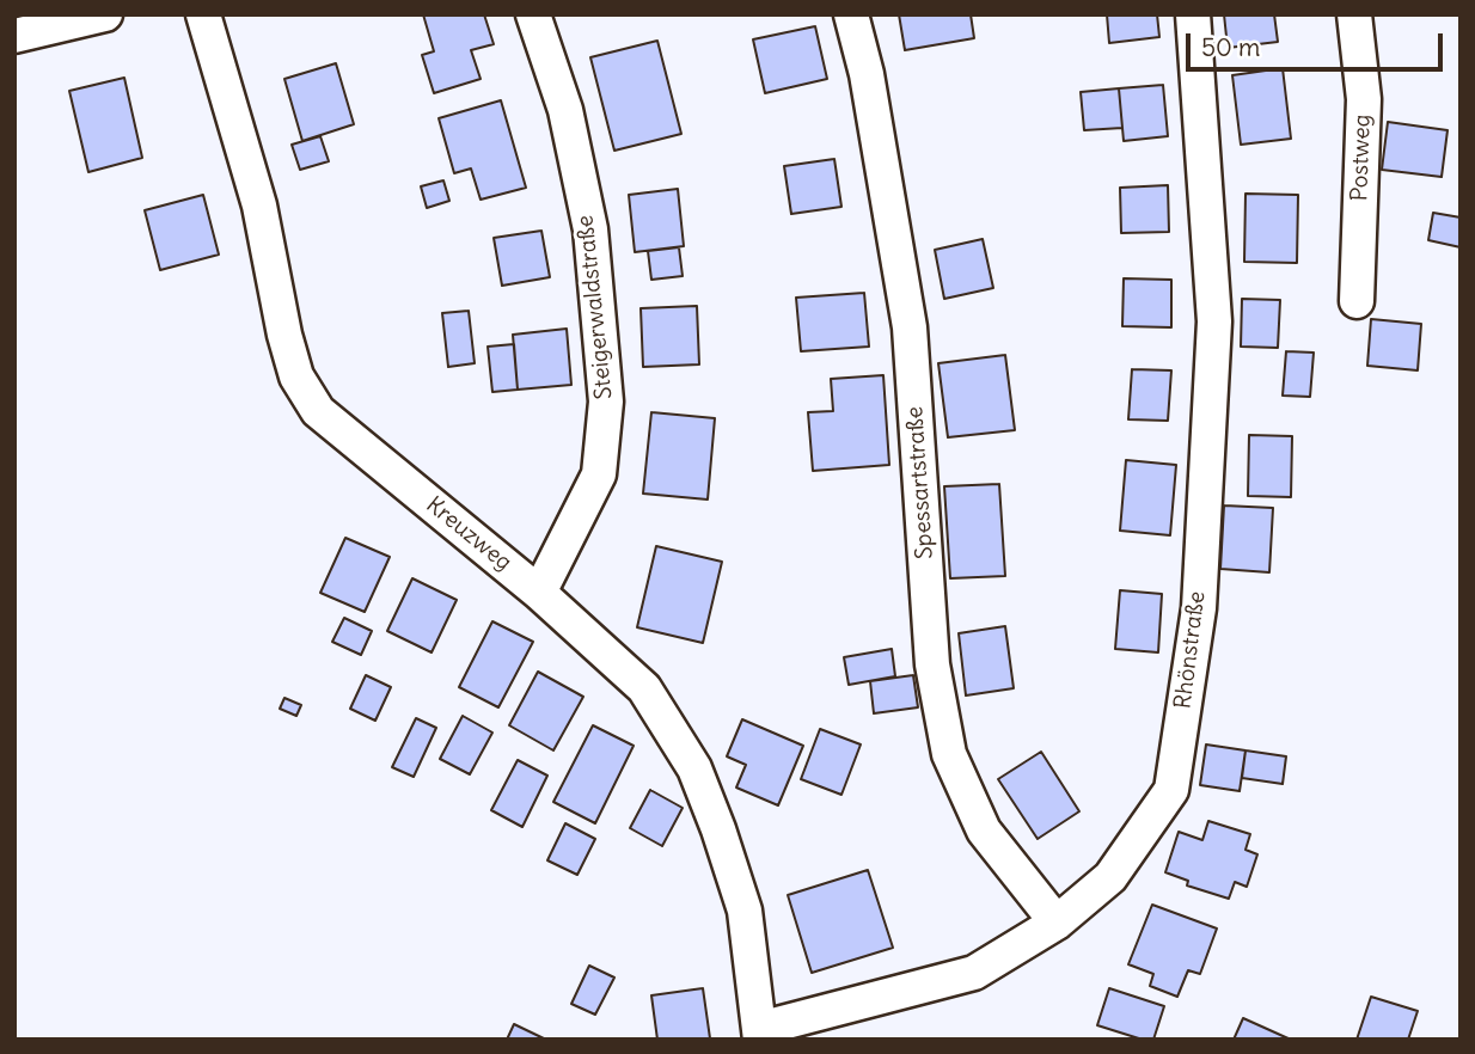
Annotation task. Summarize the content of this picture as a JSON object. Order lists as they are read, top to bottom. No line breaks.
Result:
{"streets":{"street":["Postweg","Steigerwaldstraße","Spessartstraße","Kreuzweg","Rhönstraße"]},"crossings":[["Steigerwaldstraße","Kreuzweg"],["Spessartstraße","Rhönstraße"],["Kreuzweg","Rhönstraße"]],"scale_bar":"50 m"}
